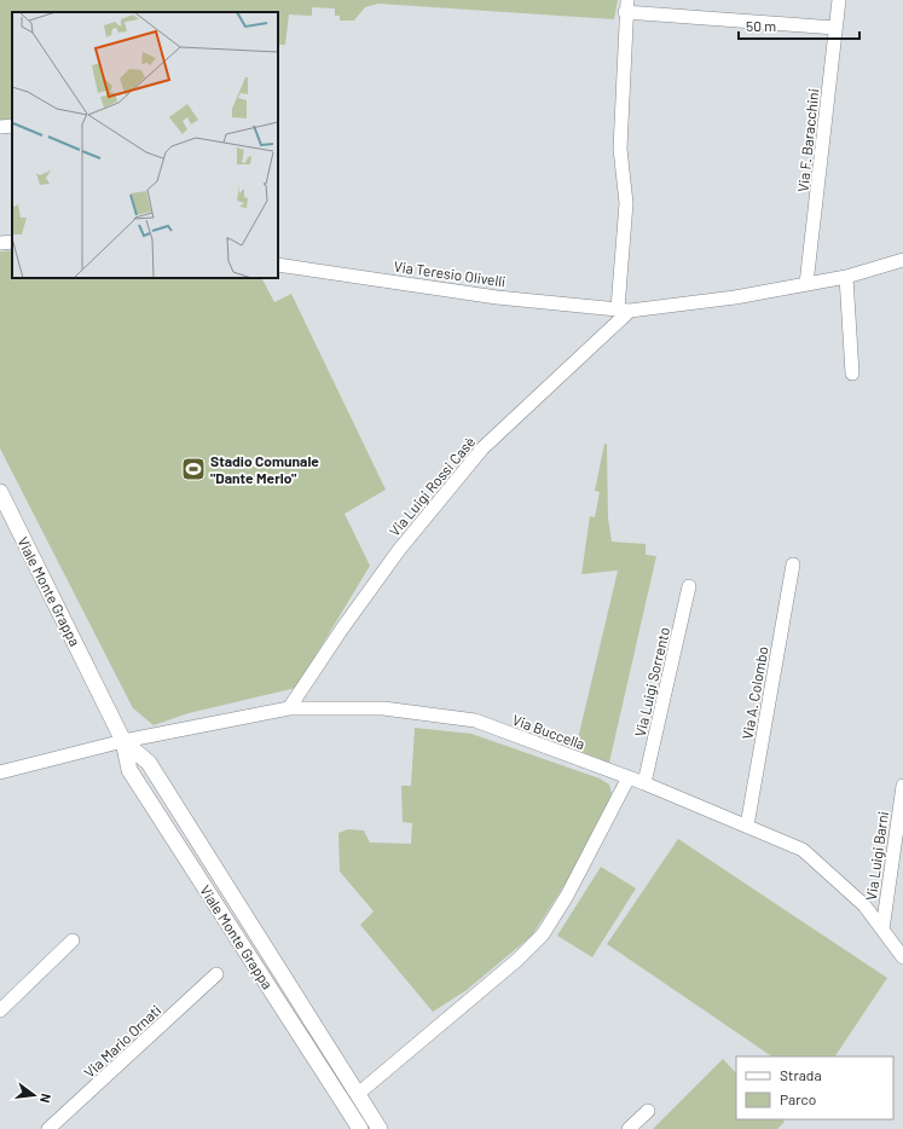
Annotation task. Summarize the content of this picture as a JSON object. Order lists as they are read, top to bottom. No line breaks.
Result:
{"streets":{"street":["Via F. Baracchini","Via Teresio Olivelli","Via Luigi Rossi Casè","Viale Monte Grappa","Via Luigi Sorrento","Via A. Colombo","Via Buccella","Via Luigi Barni","Via Mario Ornati"]},"crossings":[["Via F. Baracchini","Via Teresio Olivelli"],["Via Teresio Olivelli","Via Luigi Rossi Casè"],["Via Luigi Rossi Casè","Via Buccella"],["Viale Monte Grappa","Via Buccella"],["Via Luigi Sorrento","Via Buccella"],["Via A. Colombo","Via Buccella"],["Via Buccella","Via Luigi Barni"]],"places":{"sports":["Stadio Comunale \"Dante Merlo\""]},"legend":["Strada","Parco"],"scale_bar":"50 m","north":"right"}
